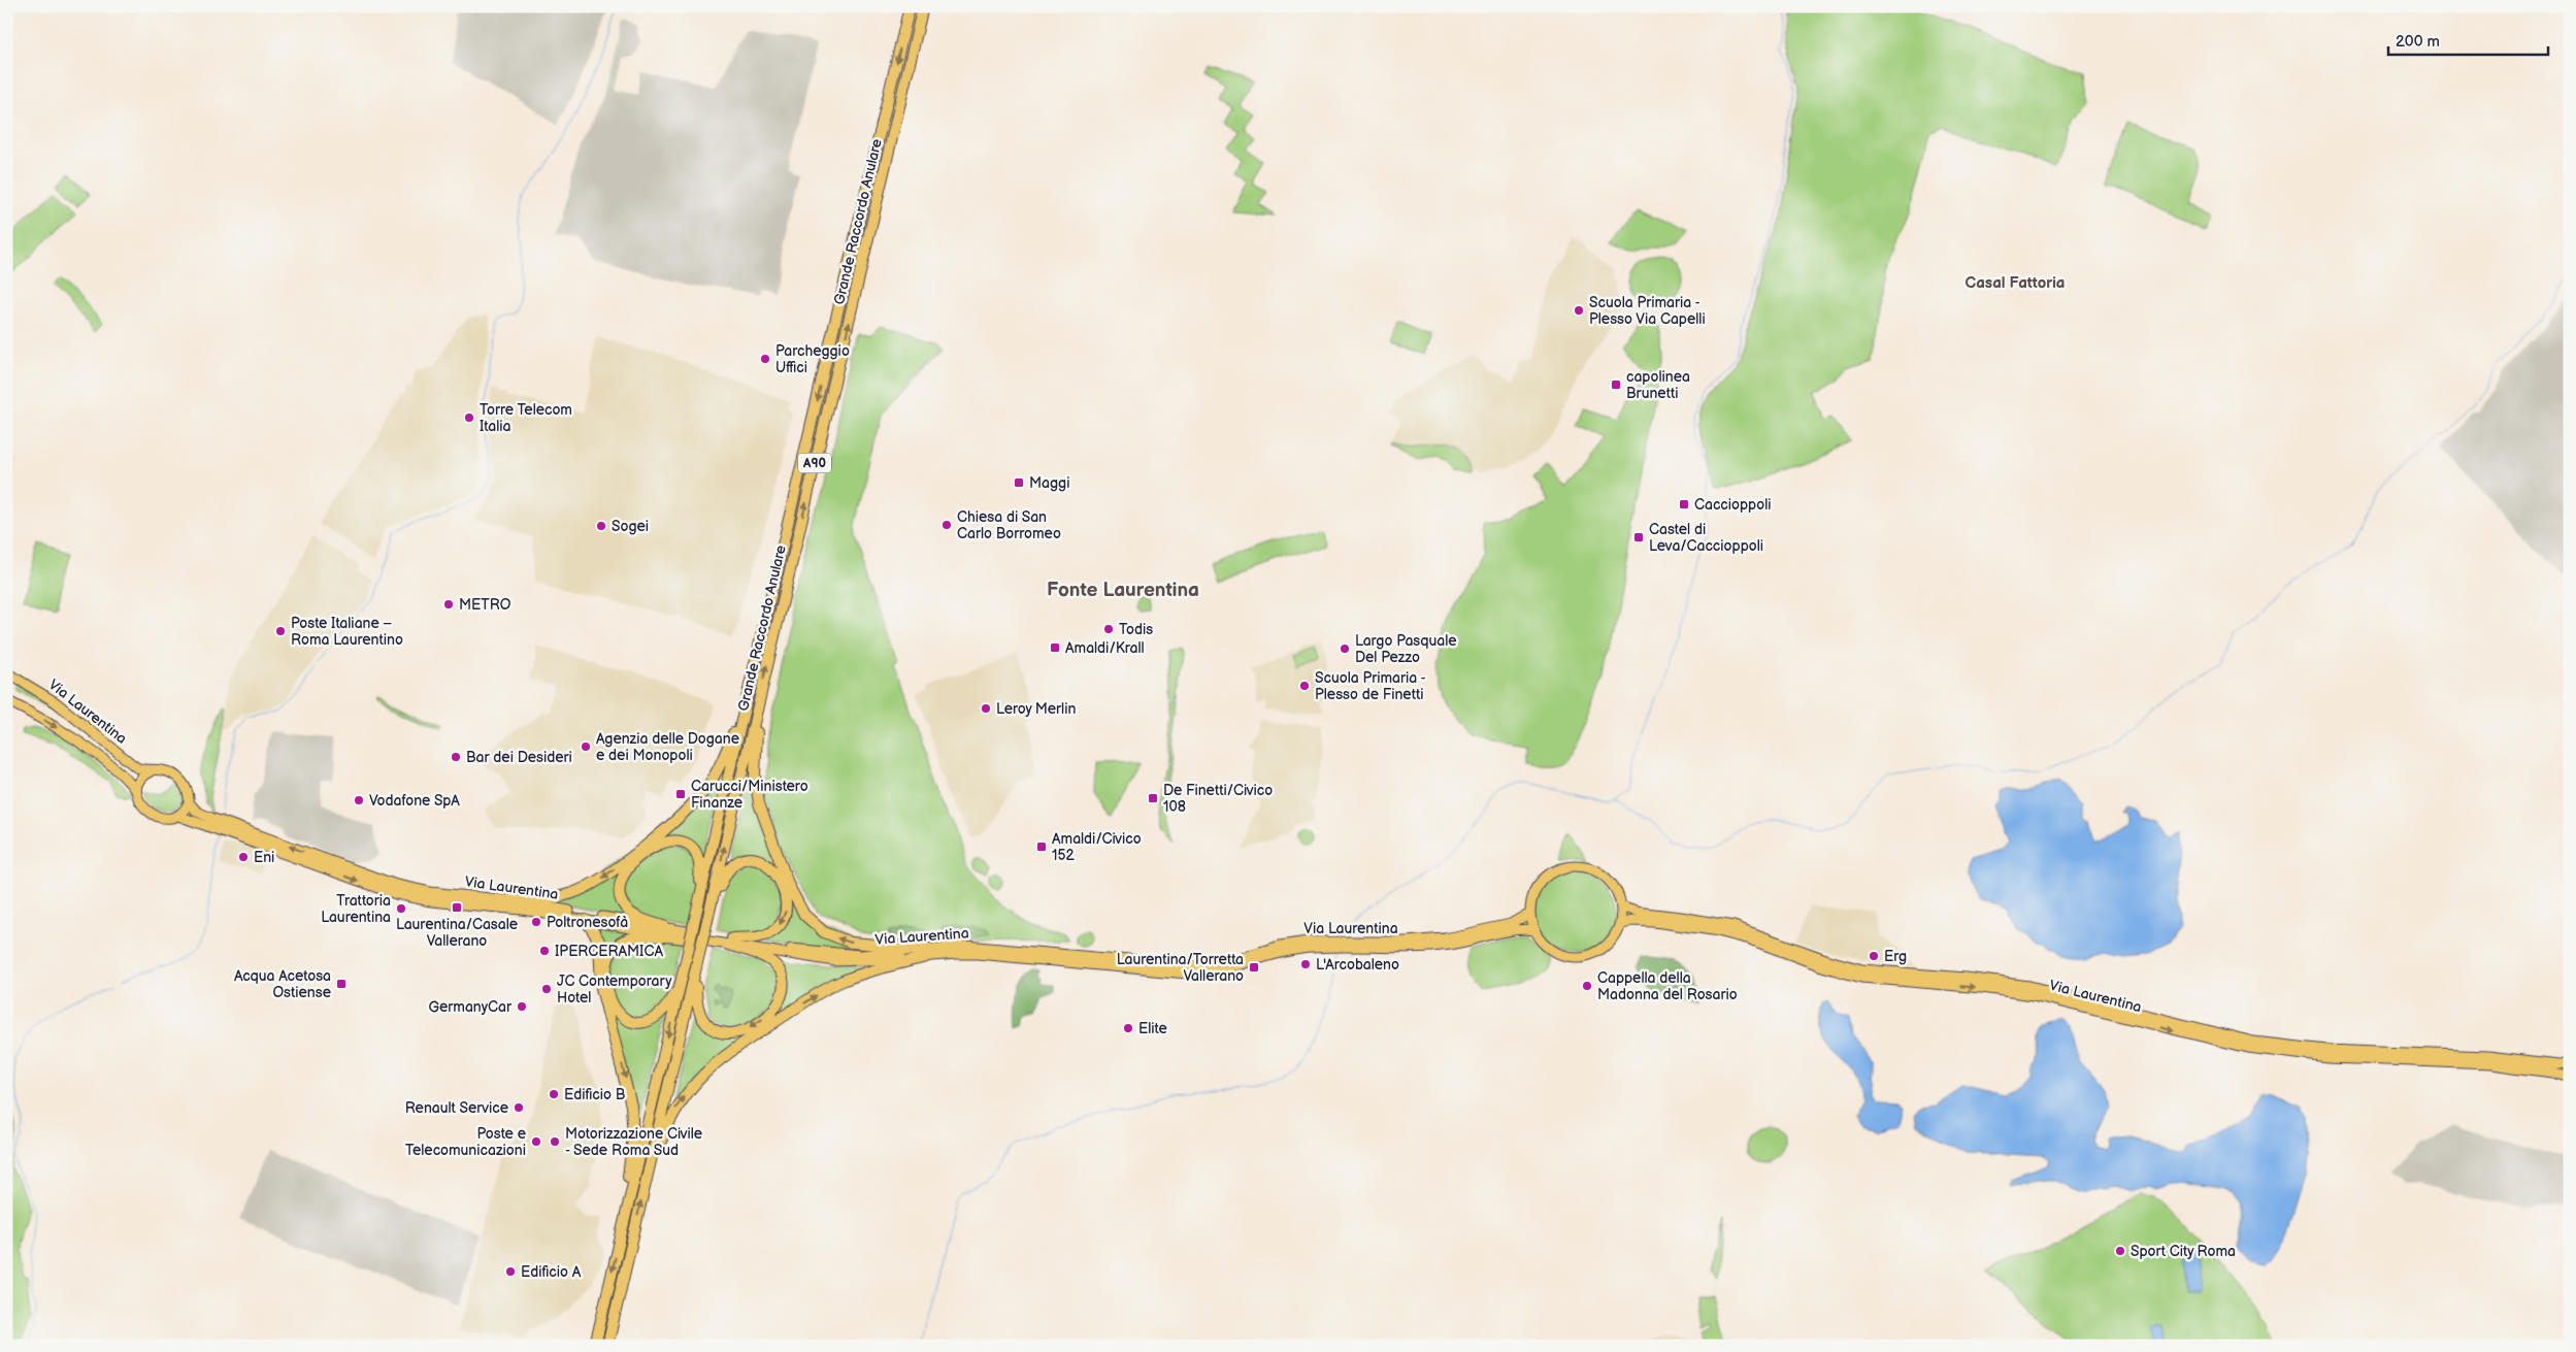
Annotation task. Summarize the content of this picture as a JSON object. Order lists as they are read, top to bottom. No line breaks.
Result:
{"streets":{"highway":["Grande Raccordo Anulare","A90"],"main road":["Via Laurentina"]},"districts":["Casal Fattoria","Fonte Laurentina"],"places":{"other":["Scuola Primaria - Plesso Via Capelli","Parcheggio Uffici","Torre Telecom Italia","Chiesa di San Carlo Borromeo","Sogei","METRO","Todis","Poste Italiane – Roma Laurentino","Largo Pasquale Del Pezzo","Scuola Primaria - Plesso de Finetti","Leroy Merlin","Agenzia delle Dogane e dei Monopoli","Bar dei Desideri","Vodafone SpA","Eni","Trattoria Laurentina","Poltronesofà","IPERCERAMICA","Erg","L'Arcobaleno","Cappella della Madonna del Rosario","JC Contemporary Hotel","GermanyCar","Elite","Edificio B","Renault Service","Poste e Telecomunicazioni","Motorizzazione Civile - Sede Roma Sud","Sport City Roma","Edificio A"],"transit":["capolinea Brunetti","Maggi","Caccioppoli","Castel di Leva/Caccioppoli","Amaldi/Krall","Carucci/Ministero Finanze","De Finetti/Civico 108","Amaldi/Civico 152","Laurentina/Casale Vallerano","Laurentina/Torretta Vallerano","Acqua Acetosa Ostiense"]},"scale_bar":"200 m"}
